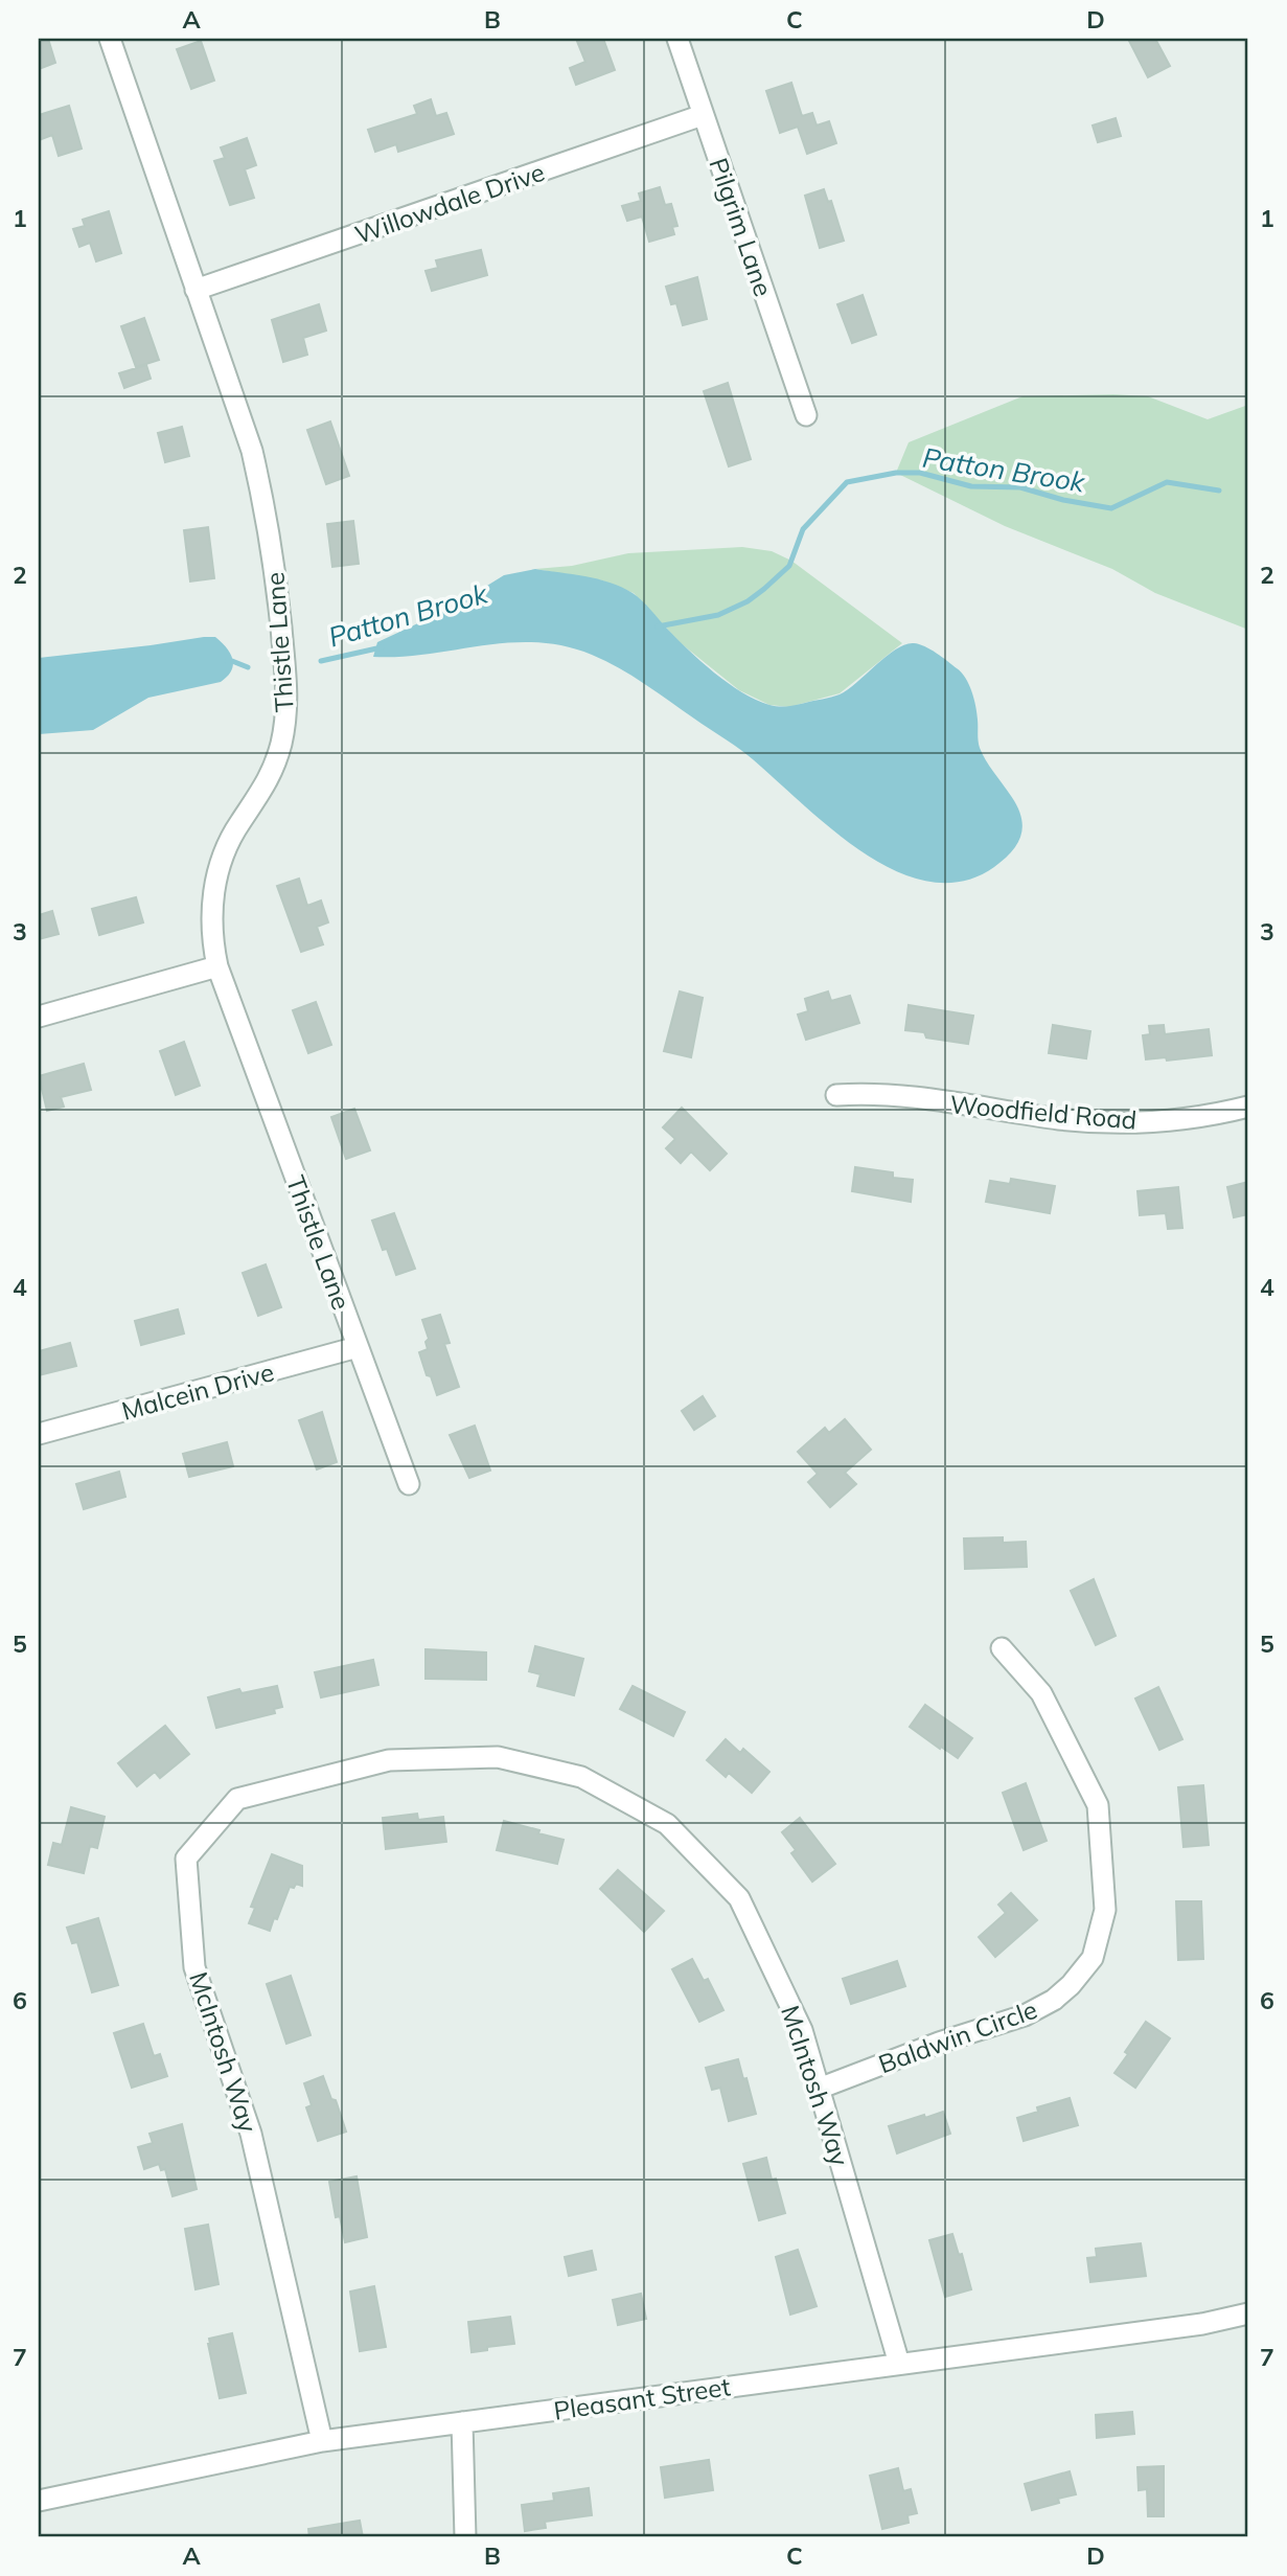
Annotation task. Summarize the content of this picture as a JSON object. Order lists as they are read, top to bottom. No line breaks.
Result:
{"streets":{"street":["Willowdale Drive","Pilgrim Lane","Thistle Lane","Woodfield Road","Malcein Drive","Baldwin Circle","McIntosh Way","Pleasant Street"]},"crossings":[["Willowdale Drive","Pilgrim Lane"],["Willowdale Drive","Thistle Lane"],["Thistle Lane","Malcein Drive"],["Baldwin Circle","McIntosh Way"],["McIntosh Way","Pleasant Street"]],"water":["Patton Brook"],"grid":{"columns":["A","B","C","D"],"rows":["1","2","3","4","5","6","7"]}}
